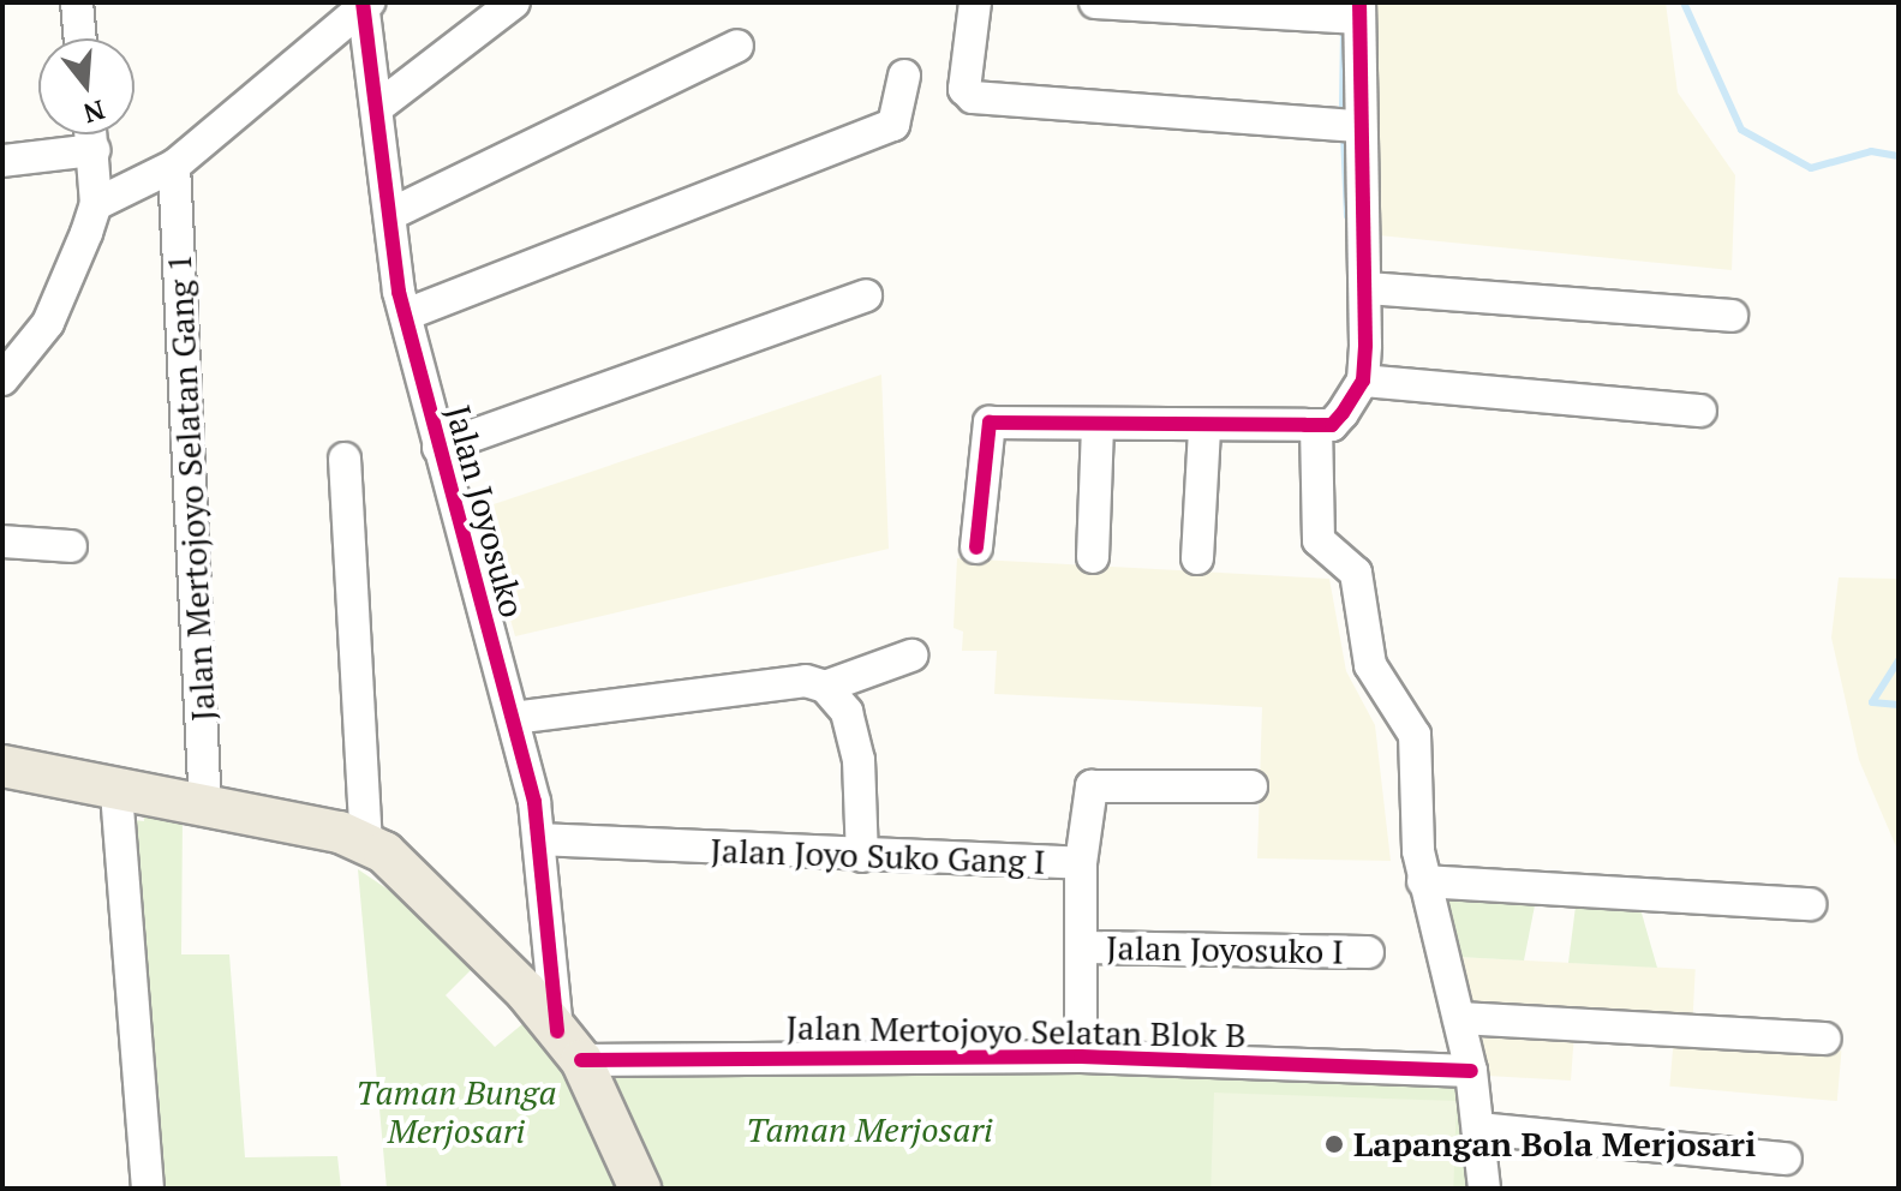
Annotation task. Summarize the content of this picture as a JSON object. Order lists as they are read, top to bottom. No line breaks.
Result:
{"streets":{"street":["Jalan Mertojoyo Selatan Gang 1","Jalan Joyosuko","Jalan Joyo Suko Gang I","Jalan Joyosuko I","Jalan Mertojoyo Selatan Blok B"]},"crossings":[["Jalan Joyosuko","Jalan Joyo Suko Gang I"],["Jalan Joyosuko","Jalan Mertojoyo Selatan Blok B"],["Jalan Joyo Suko Gang I","Jalan Joyosuko I"],["Jalan Joyo Suko Gang I","Jalan Mertojoyo Selatan Blok B"]],"parks":["Taman Bunga Merjosari","Taman Merjosari"],"places":["Lapangan Bola Merjosari"],"north":"bottom"}
